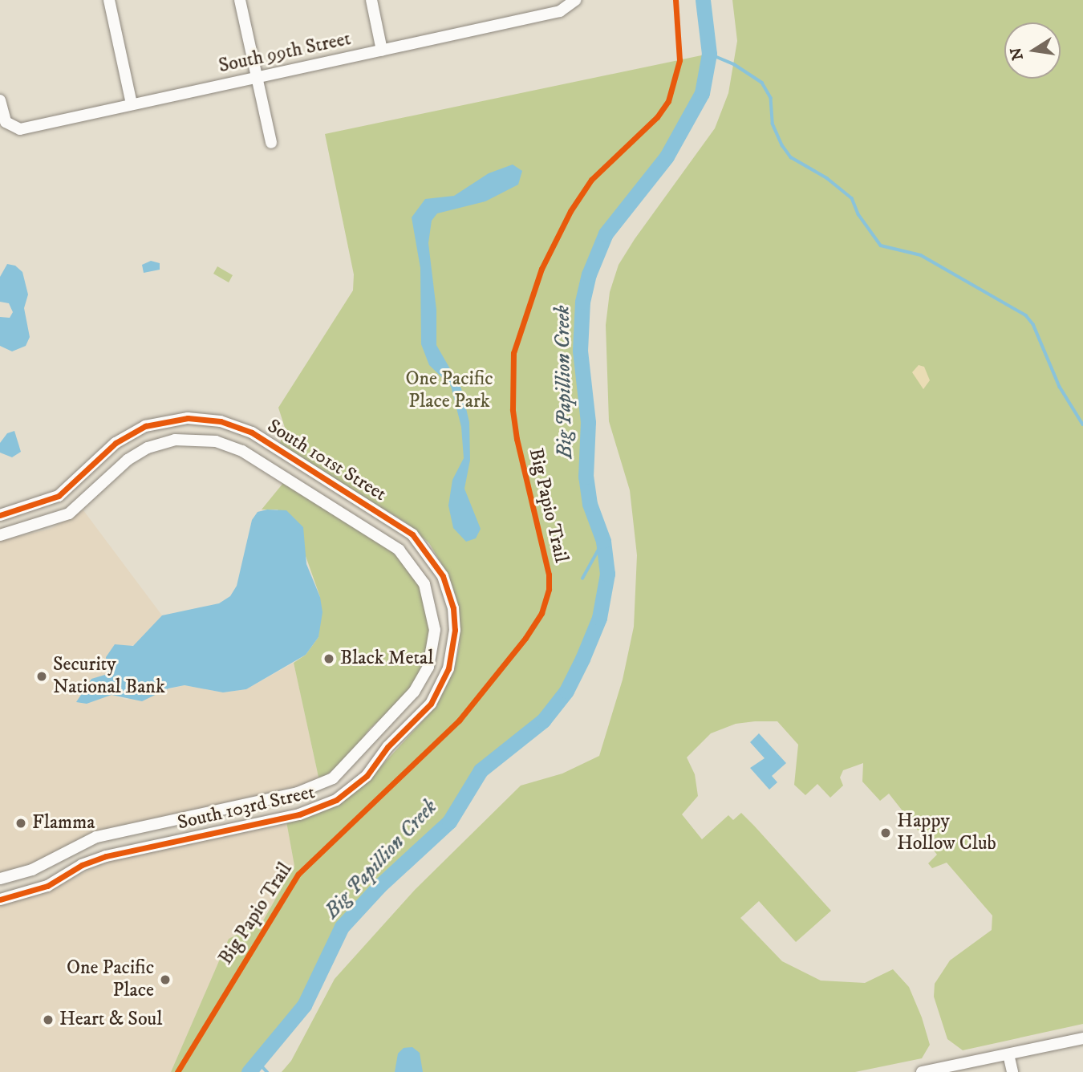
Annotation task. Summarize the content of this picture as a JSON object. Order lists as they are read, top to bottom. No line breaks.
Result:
{"streets":{"street":["South 99th Street","South 101st Street","South 103rd Street"],"cycle path":["Big Papio Trail"]},"crossings":[["South 101st Street","South 103rd Street"]],"water":["Big Papillion Creek"],"parks":["One Pacific Place Park"],"places":["Black Metal","Security National Bank","Flamma","Happy Hollow Club","One Pacific Place","Heart & Soul"],"north":"left"}
